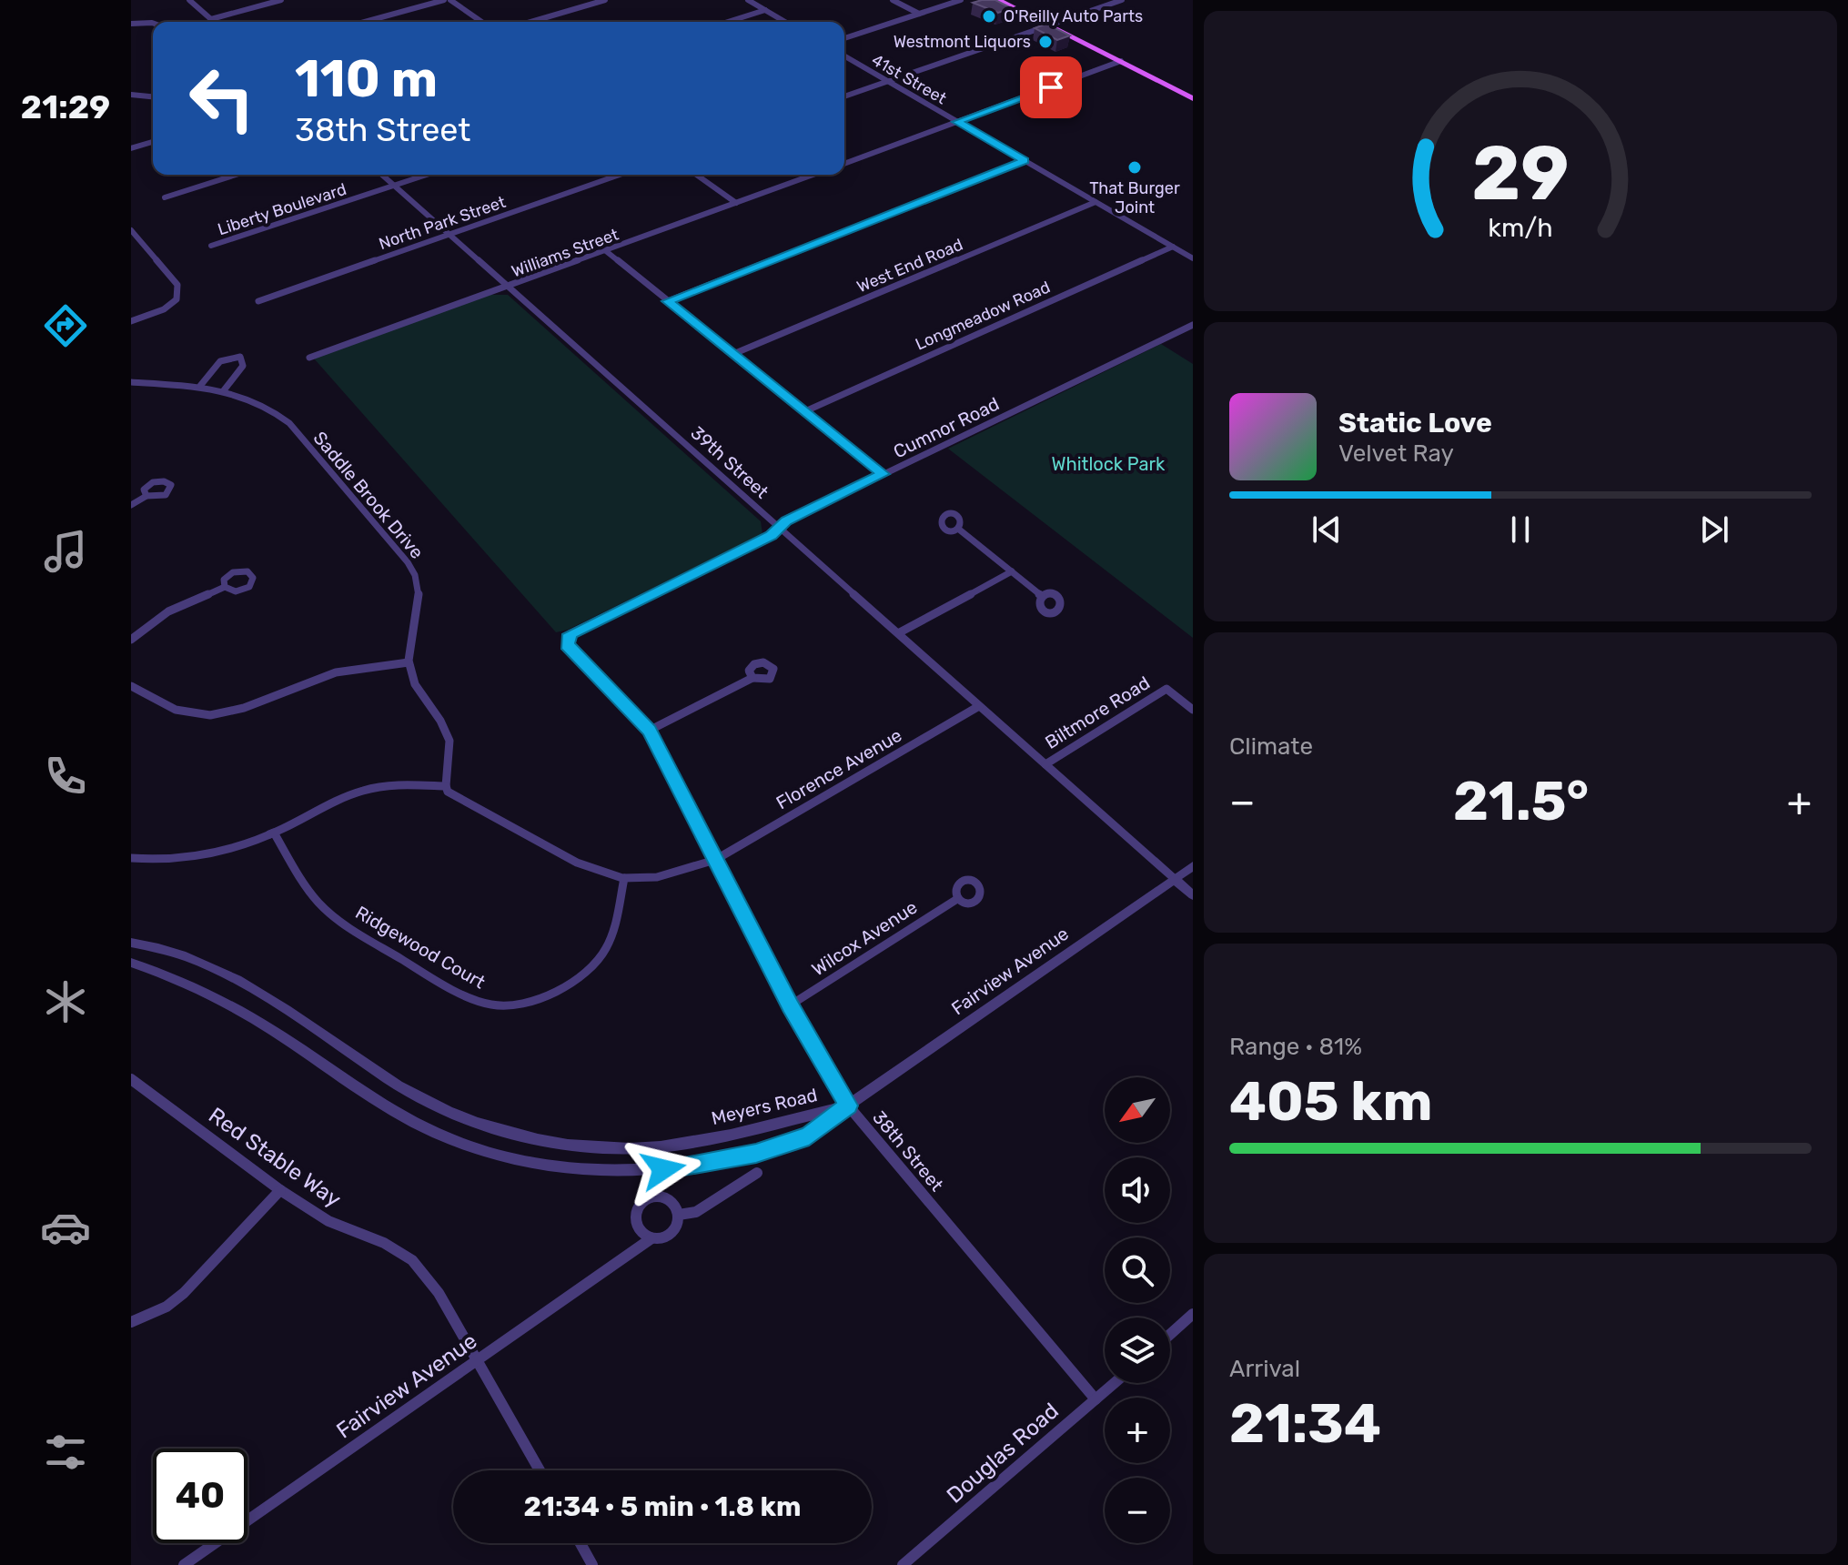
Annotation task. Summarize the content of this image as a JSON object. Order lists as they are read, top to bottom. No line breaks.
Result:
{"streets":{"street":["41st Street","Liberty Boulevard","North Park Street","Williams Street","West End Road","Longmeadow Road","Cumnor Road","39th Street","Saddle Brook Drive","Biltmore Road","Florence Avenue","Wilcox Avenue","Ridgewood Court","Fairview Avenue","Meyers Road","38th Street","Red Stable Way","Douglas Road"]},"crossings":[["41st Street","West End Road"],["41st Street","Longmeadow Road"],["Liberty Boulevard","39th Street"],["North Park Street","39th Street"],["Williams Street","39th Street"],["Cumnor Road","39th Street"],["Cumnor Road","38th Street"],["39th Street","Biltmore Road"],["39th Street","Florence Avenue"],["39th Street","Fairview Avenue"],["Florence Avenue","Ridgewood Court"],["Florence Avenue","38th Street"],["Wilcox Avenue","38th Street"],["Fairview Avenue","Meyers Road"],["Fairview Avenue","38th Street"],["Fairview Avenue","Red Stable Way"],["Meyers Road","38th Street"],["38th Street","Douglas Road"]],"parks":["Whitlock Park"],"places":["O'Reilly Auto Parts","Westmont Liquors","That Burger Joint"],"north":"bottom left","page":{"tabs":"21:29","turn":["110 m","38th Street"],"song":["Static Love","Velvet Ray"],"tile":["Climate",["Range · 81%","405 km"],["Arrival","21:34"]],"heat":["−","21.5°","+"],"map_buttons":["+","−"],"limit":"40","trip":"21:34 · 5 min · 1.8 km","gauge":["29","km/h"]}}
